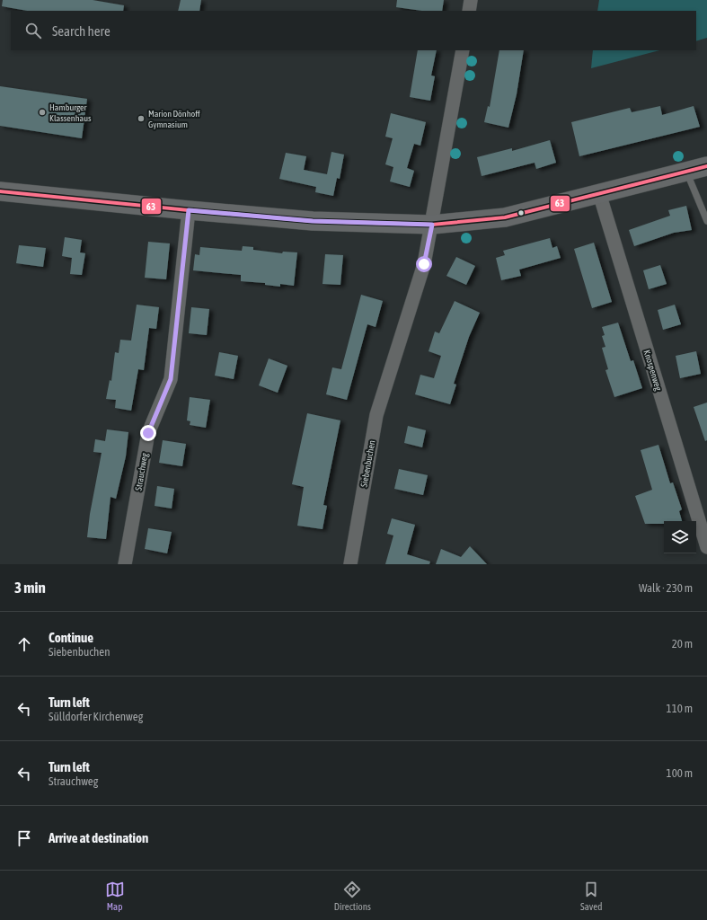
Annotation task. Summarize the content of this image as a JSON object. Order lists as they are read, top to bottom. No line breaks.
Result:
{"streets":{"street":["Knospenweg","Siebenbuchen","Strauchweg"]},"places":["Hamburger Klassenhaus","Marion Dönhoff Gymnasium"],"lines":["transit line 63"],"page":{"search":"Search here","heading":["3 min","Walk · 230 m"],"list":[["Continue","Siebenbuchen","20 m"],["Turn left","Sülldorfer Kirchenweg","110 m"],["Turn left","Strauchweg","100 m"],"Arrive at destination"],"nav":["Map","Directions","Saved"]}}
